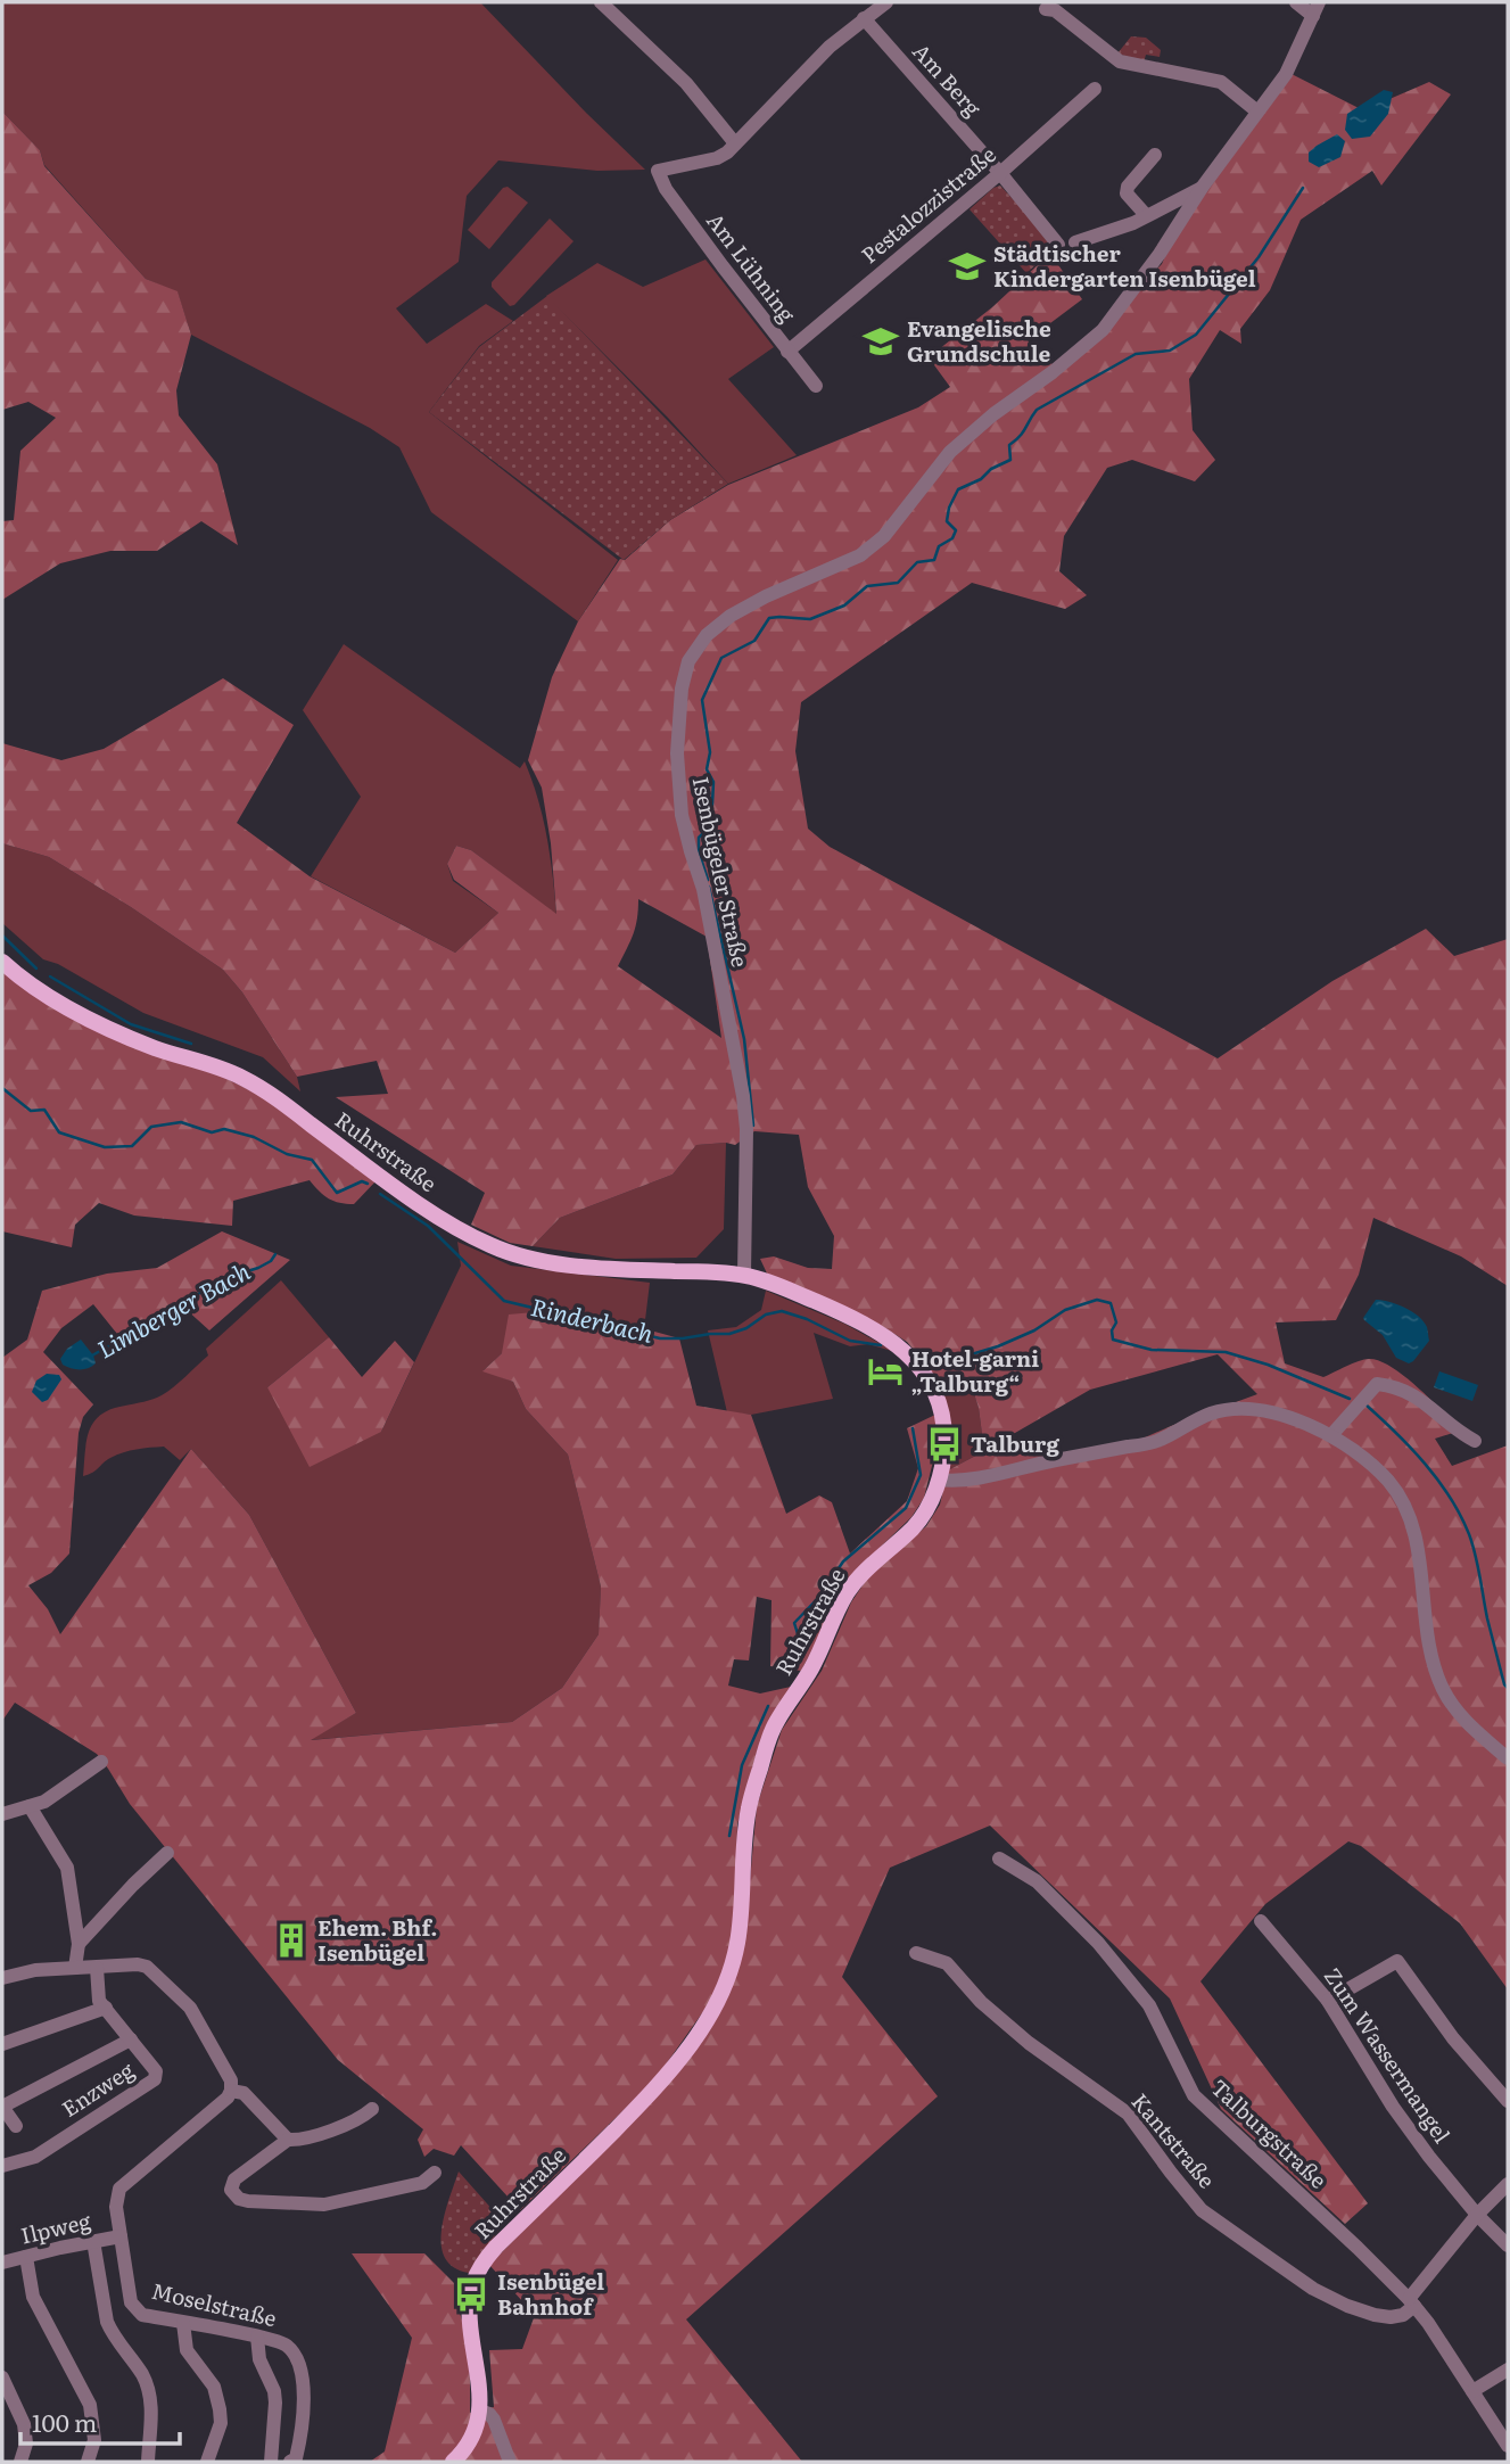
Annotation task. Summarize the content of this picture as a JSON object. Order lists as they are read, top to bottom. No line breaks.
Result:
{"streets":{"main road":["Ruhrstraße"],"street":["Am Berg","Pestalozzistraße","Am Lühning","Isenbügeler Straße","Zum Wassermangel","Enzweg","Talburgstraße","Kantstraße","Ilpweg","Moselstraße"]},"crossings":[["Am Berg","Pestalozzistraße"],["Pestalozzistraße","Am Lühning"],["Isenbügeler Straße","Ruhrstraße"],["Talburgstraße","Kantstraße"],["Ilpweg","Moselstraße"]],"water":["Limberger Bach","Rinderbach"],"places":{"school or university":["Städtischer Kindergarten Isenbügel","Evangelische Grundschule"],"hotel":["Hotel-garni „Talburg“"],"bus stop":["Talburg","Isenbügel Bahnhof"],"building":["Ehem. Bhf. Isenbügel"]},"scale_bar":"100 m"}
